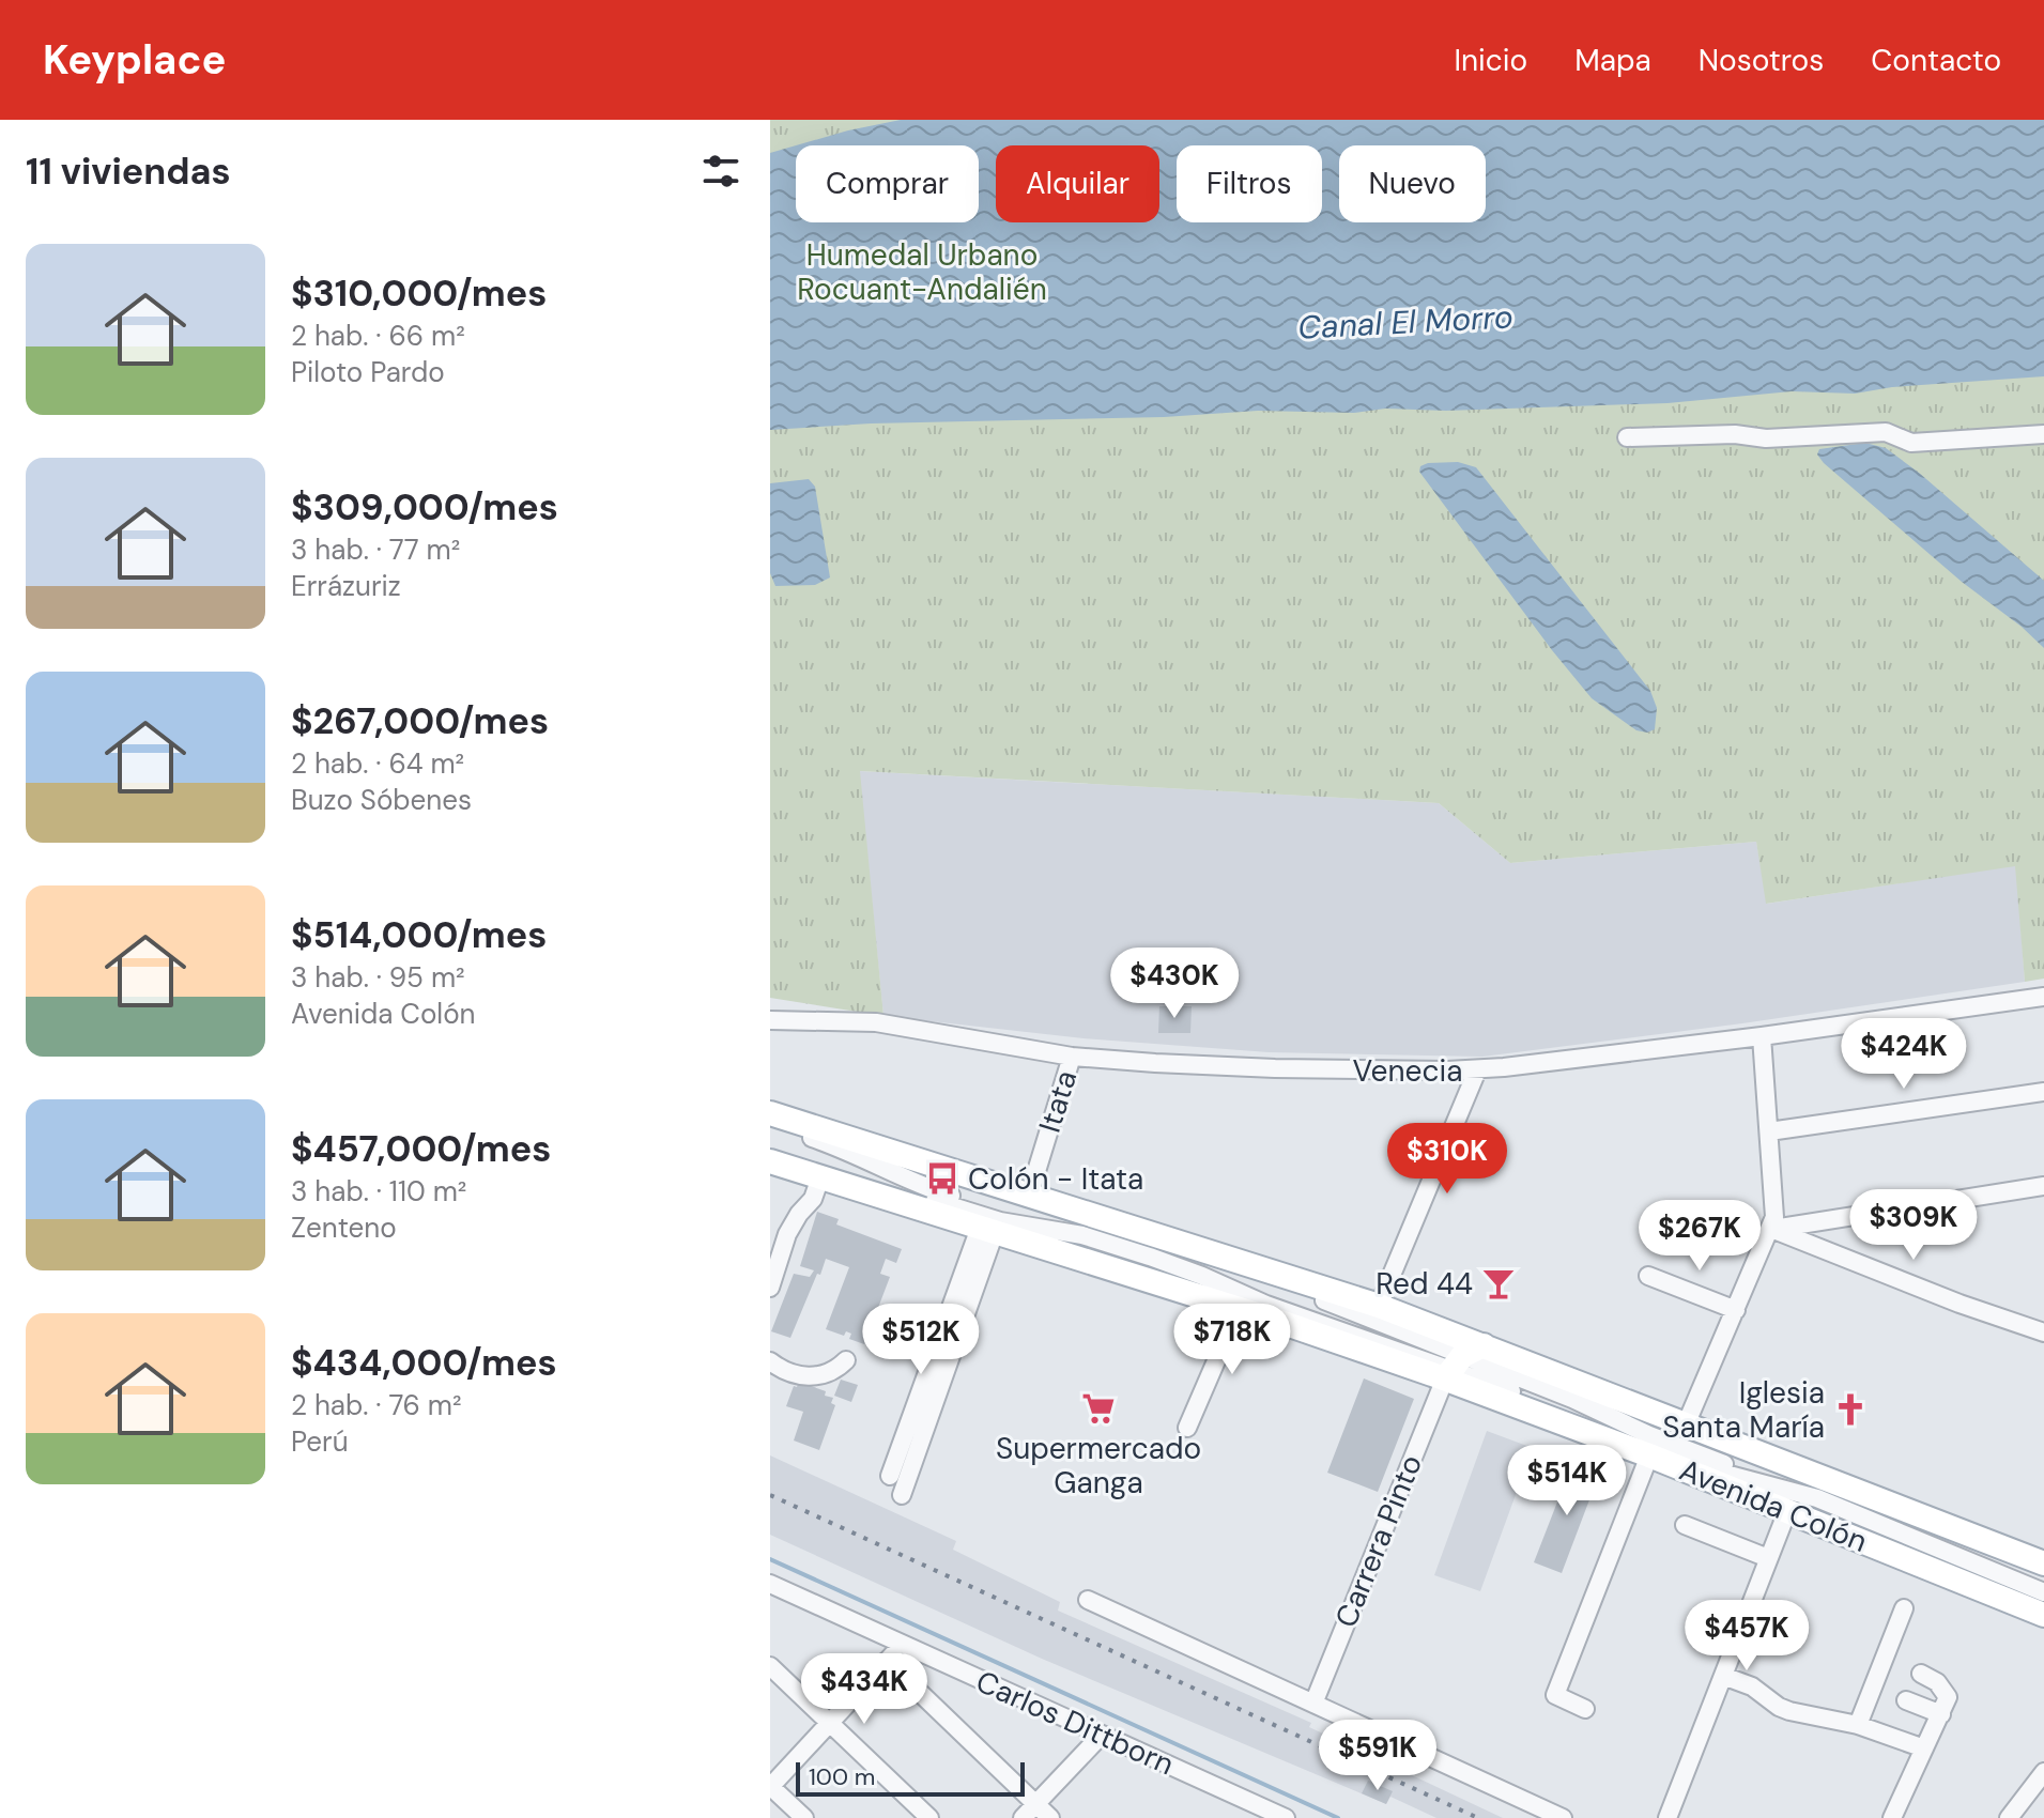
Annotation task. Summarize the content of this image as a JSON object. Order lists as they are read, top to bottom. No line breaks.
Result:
{"streets":{"main road":["Avenida Colón"],"street":["Venecia","Itata","Carrera Pinto","Carlos Dittborn"]},"crossings":[["Venecia","Itata"],["Itata","Avenida Colón"],["Avenida Colón","Carrera Pinto"]],"water":["Canal El Morro"],"parks":["Humedal Urbano Rocuant-Andalién"],"places":{"bus stop":["Colón - Itata"],"bar":["Red 44"],"supermarket":["Supermercado Ganga"],"church":["Iglesia Santa María"]},"scale_bar":"100 m","page":{"header":"Keyplace","nav":["Inicio","Mapa","Nosotros","Contacto"],"heading":"11 viviendas","chip":["Comprar","Alquilar","Filtros","Nuevo"],"list":[{"name":"$310,000/mes","note":"2 hab. · 66 m² · Piloto Pardo"},{"name":"$309,000/mes","note":"3 hab. · 77 m² · Errázuriz"},{"name":"$267,000/mes","note":"2 hab. · 64 m² · Buzo Sóbenes"},{"name":"$514,000/mes","note":"3 hab. · 95 m² · Avenida Colón"},{"name":"$457,000/mes","note":"3 hab. · 110 m² · Zenteno"},{"name":"$434,000/mes","note":"2 hab. · 76 m² · Perú"}],"price":["$430K","$424K","$310K","$309K","$267K","$512K","$718K","$514K","$457K","$434K","$591K"],"scale":"100 m"}}
